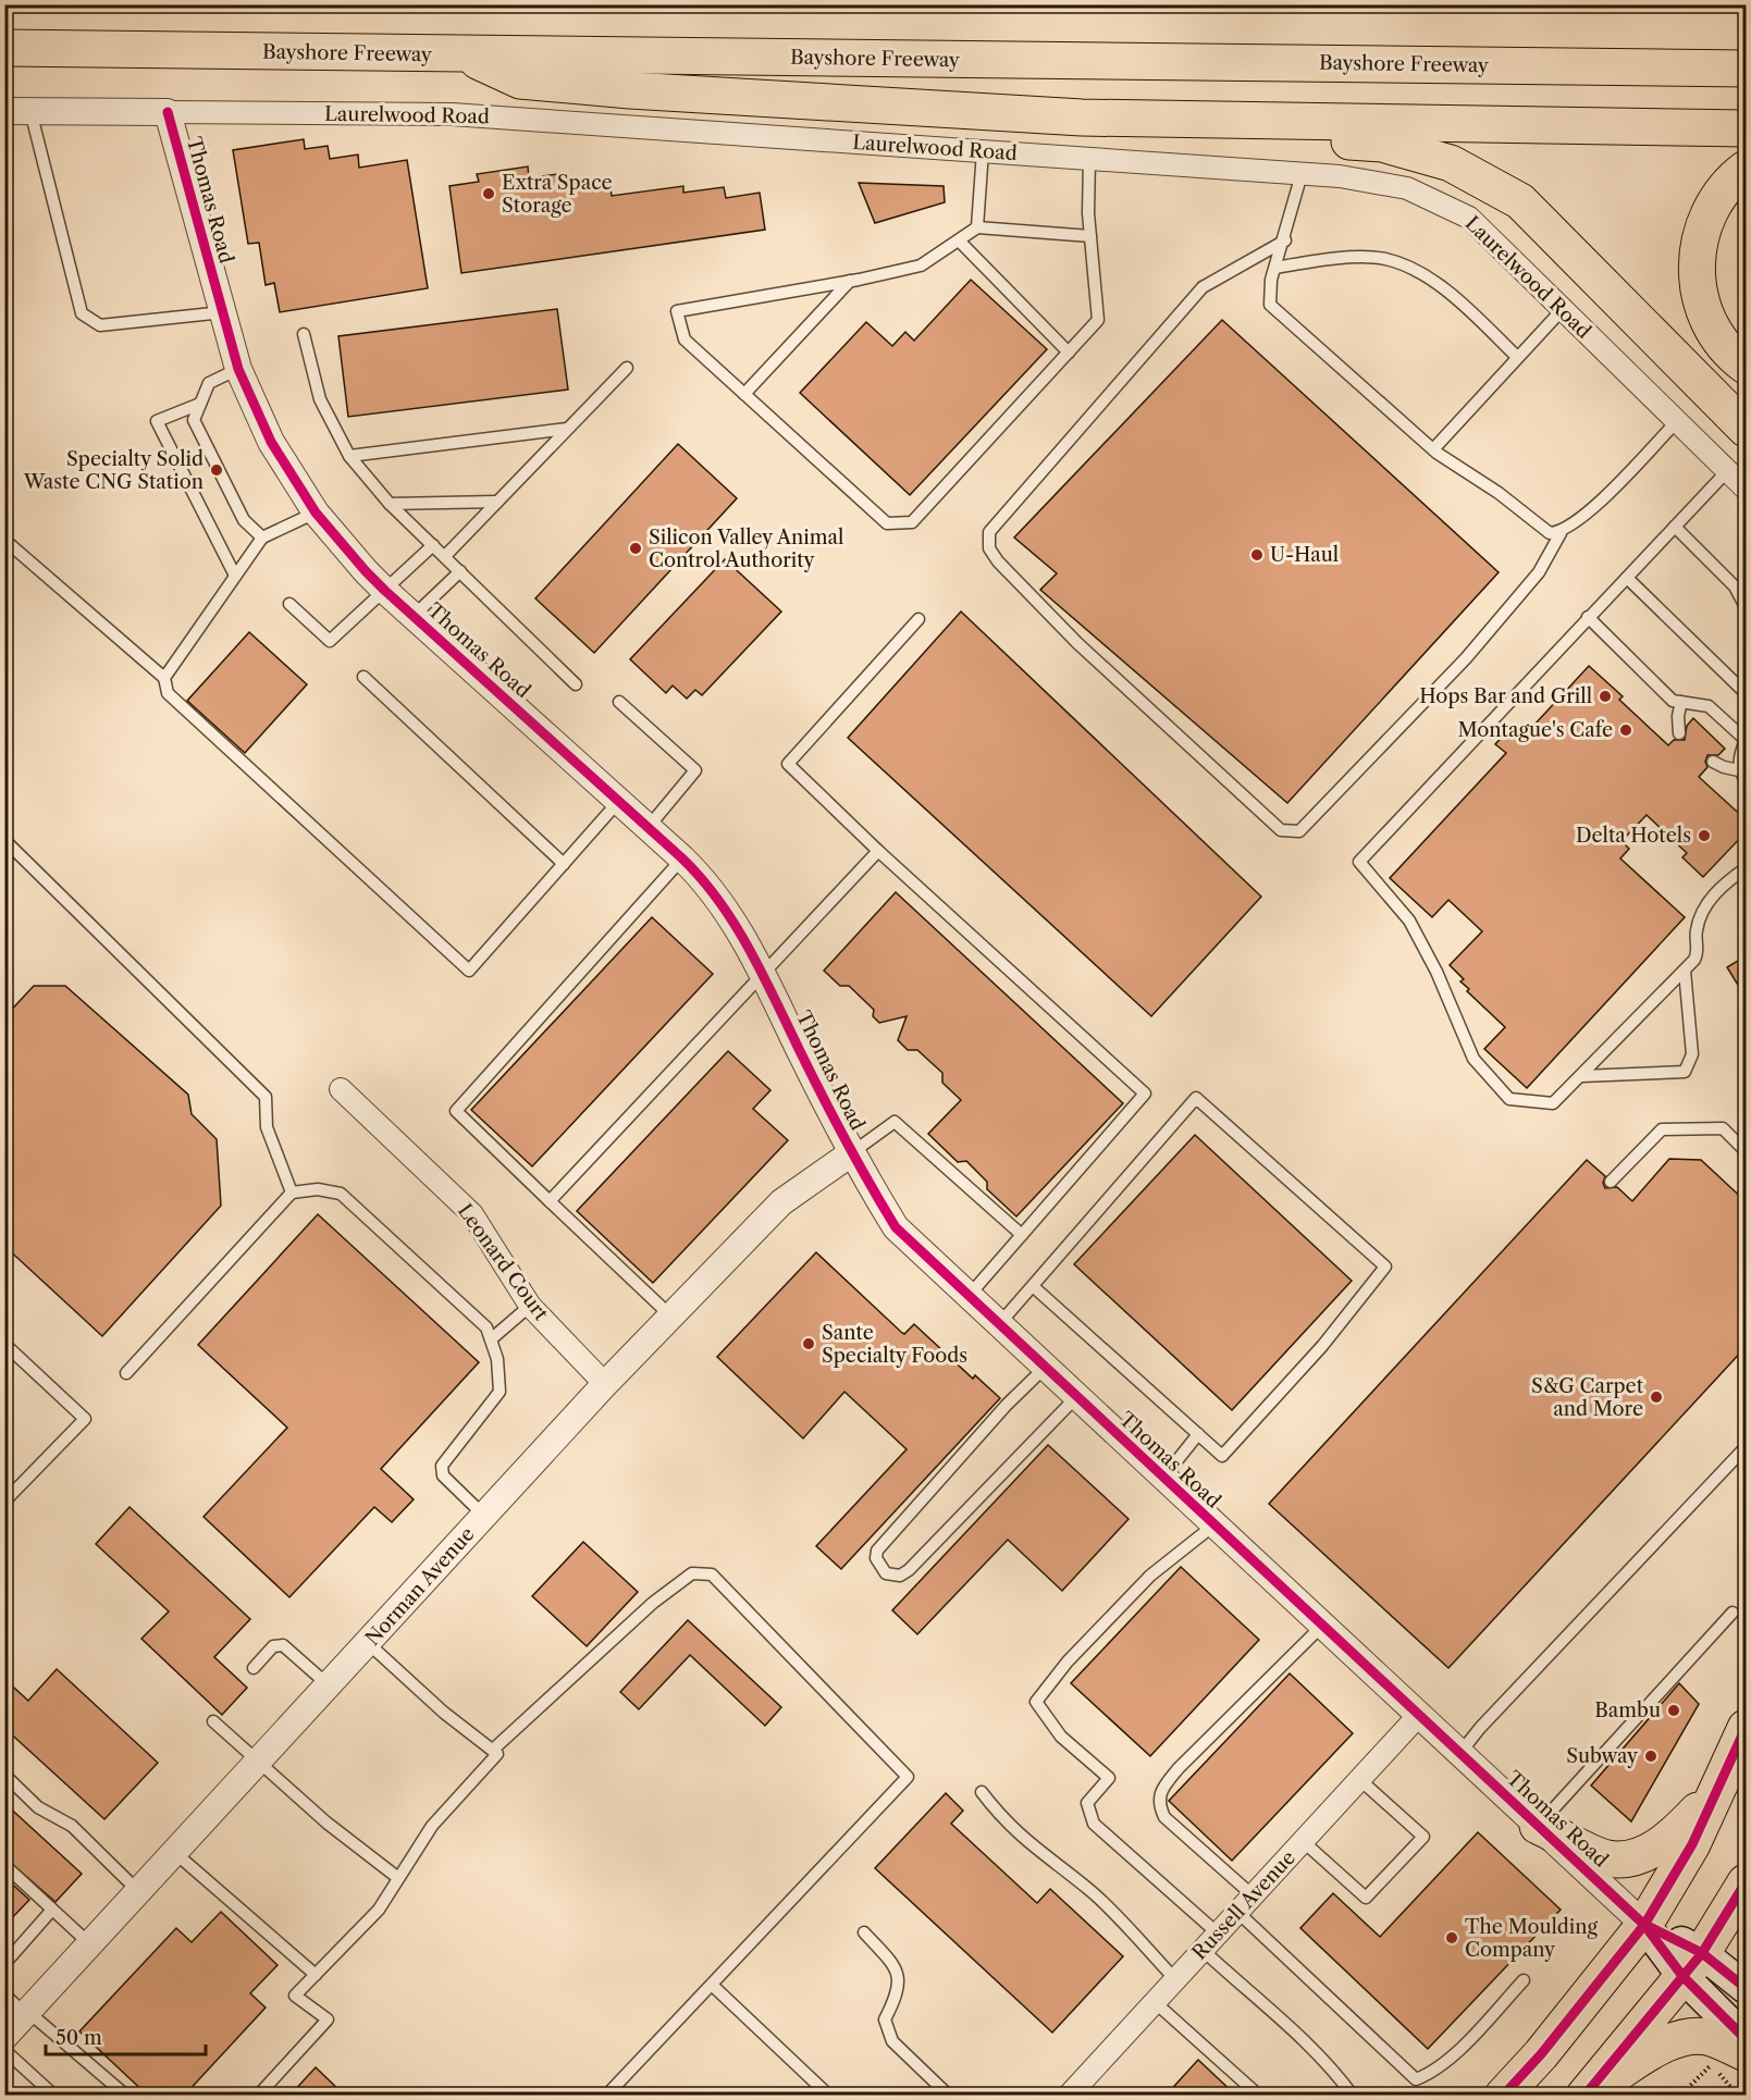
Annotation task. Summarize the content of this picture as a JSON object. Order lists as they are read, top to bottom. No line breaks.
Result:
{"streets":{"highway":["Bayshore Freeway"],"street":["Laurelwood Road","Thomas Road","Leonard Court","Norman Avenue","Russell Avenue"]},"crossings":[["Laurelwood Road","Thomas Road"],["Thomas Road","Norman Avenue"],["Thomas Road","Russell Avenue"],["Leonard Court","Norman Avenue"]],"places":["Extra Space Storage","Specialty Solid Waste CNG Station","Silicon Valley Animal Control Authority","U-Haul","Hops Bar and Grill","Montague's Cafe","Delta Hotels","Sante Specialty Foods","S&G Carpet and More","Bambu","Subway","The Moulding Company"],"scale_bar":"50 m"}
